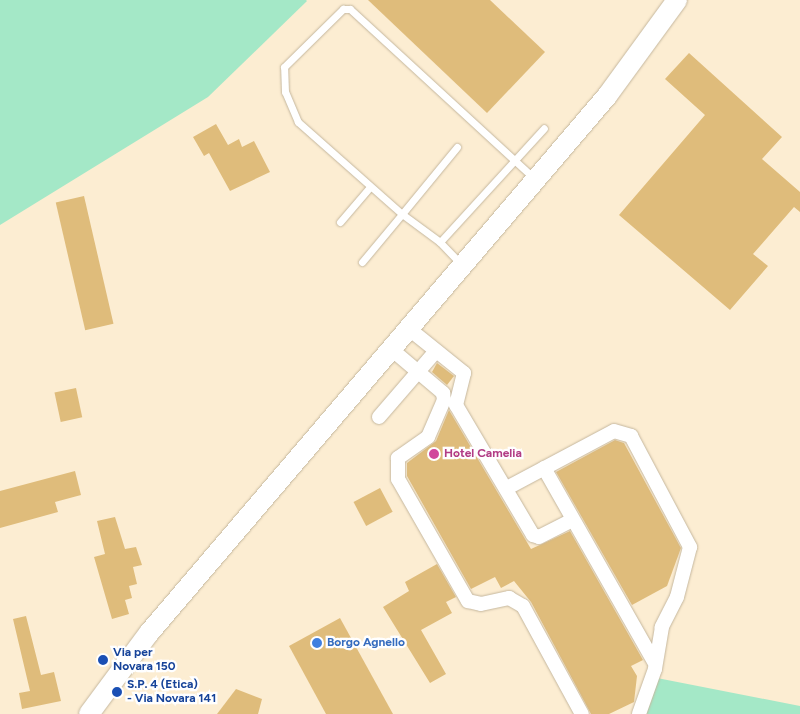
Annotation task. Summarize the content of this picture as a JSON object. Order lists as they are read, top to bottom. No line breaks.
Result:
{"places":["Hotel Camelia","Borgo Agnello","Via per Novara 150","S.P. 4 (Etica) - Via Novara 141"]}
